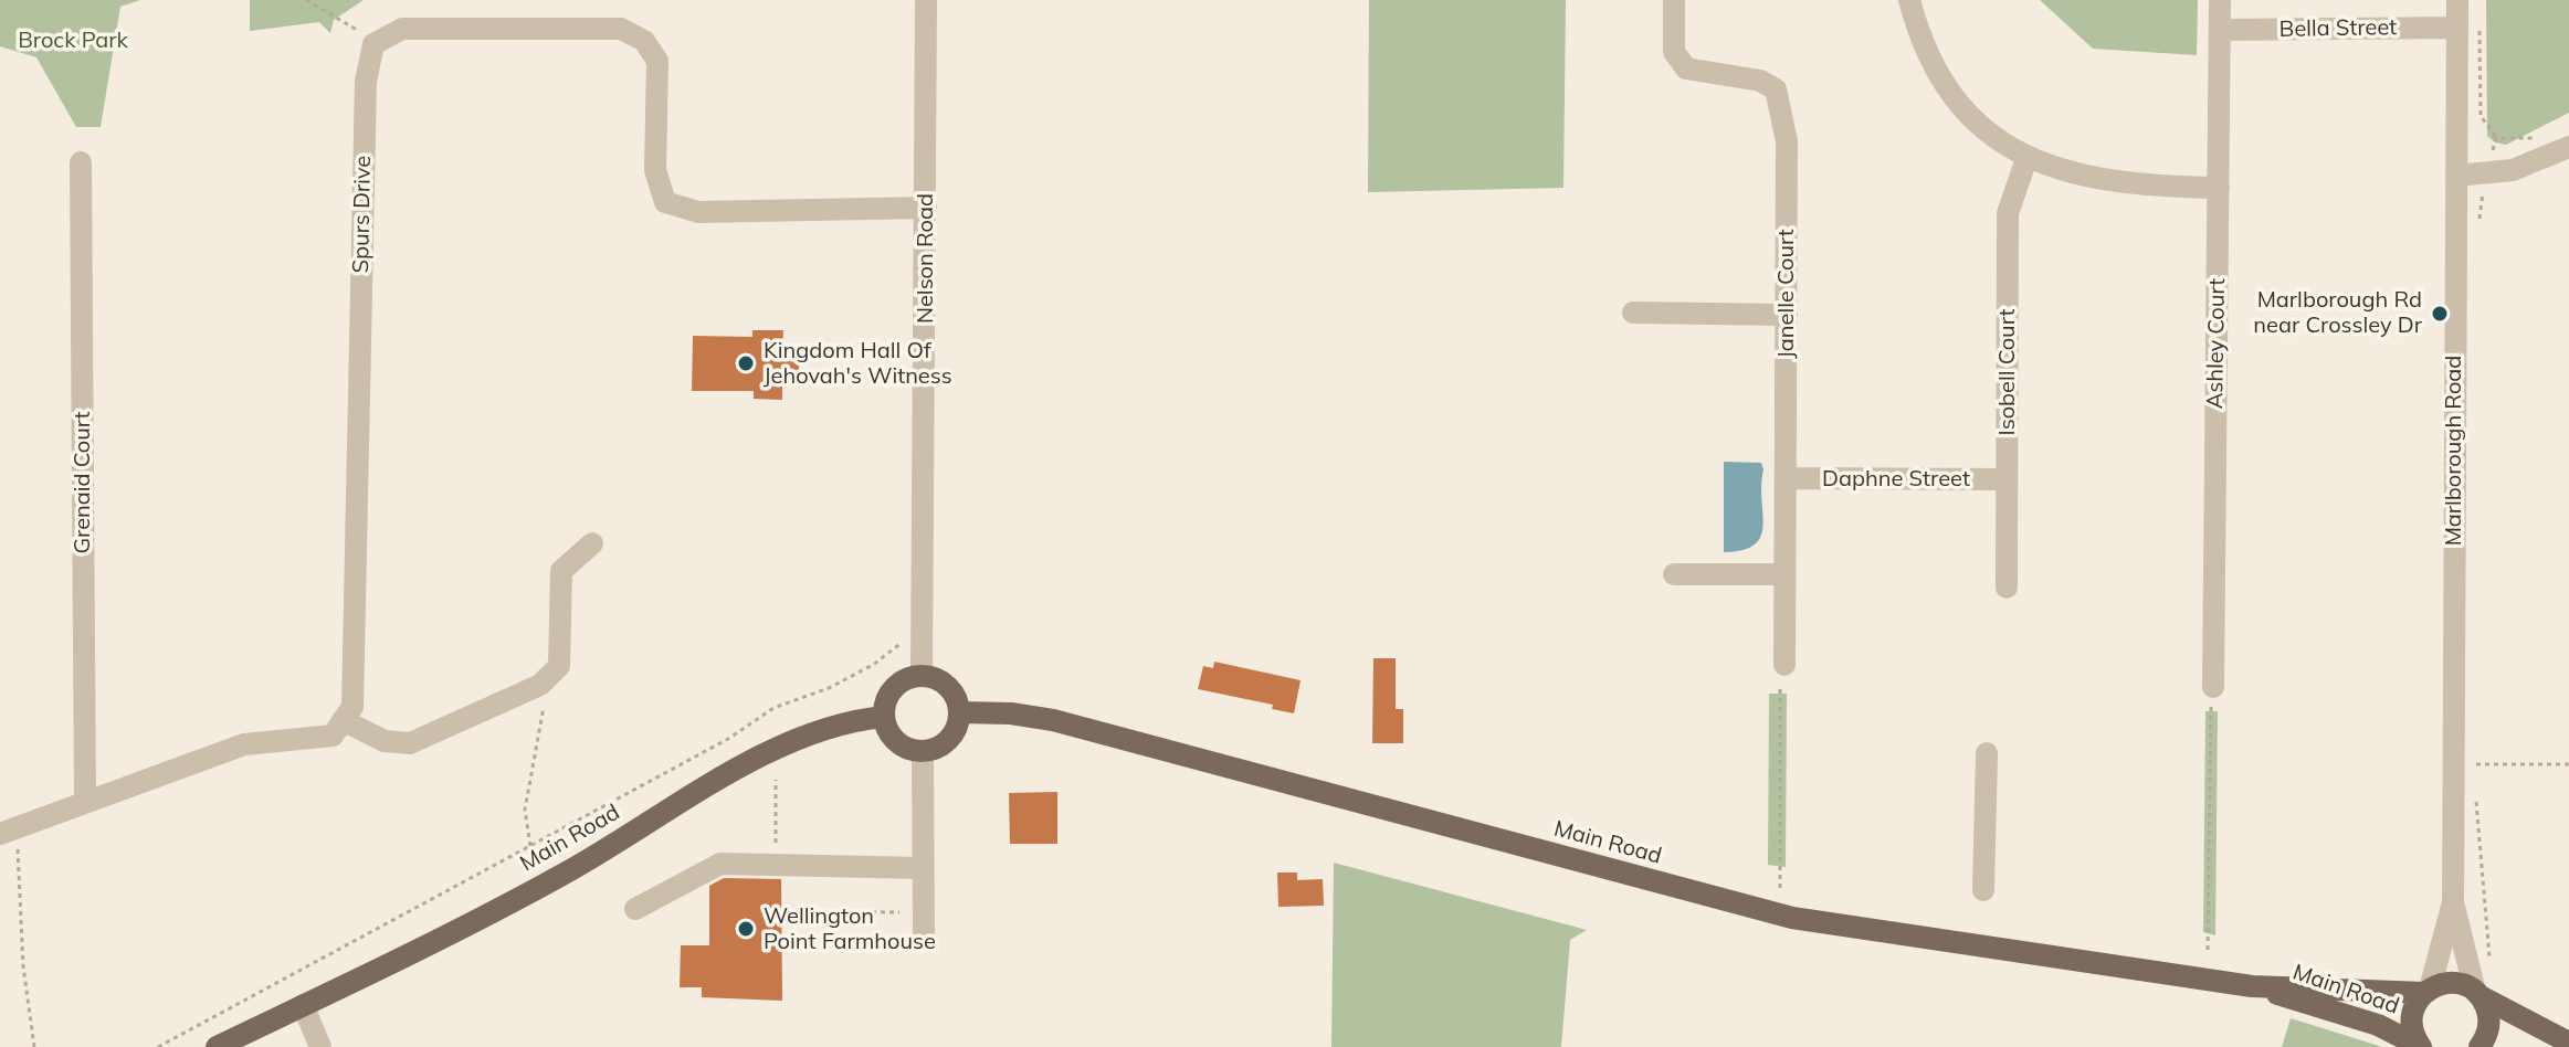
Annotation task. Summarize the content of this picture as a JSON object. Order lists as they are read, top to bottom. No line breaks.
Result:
{"streets":{"main road":["Main Road"],"street":["Bella Street","Spurs Drive","Nelson Road","Janelle Court","Ashley Court","Isobell Court","Marlborough Road","Daphne Street","Grenaid Court"]},"crossings":[["Bella Street","Ashley Court"],["Bella Street","Marlborough Road"],["Nelson Road","Main Road"],["Janelle Court","Daphne Street"],["Isobell Court","Daphne Street"],["Marlborough Road","Main Road"]],"parks":["Brock Park"],"places":["Marlborough Rd near Crossley Dr","Kingdom Hall Of Jehovah's Witness","Wellington Point Farmhouse"]}
